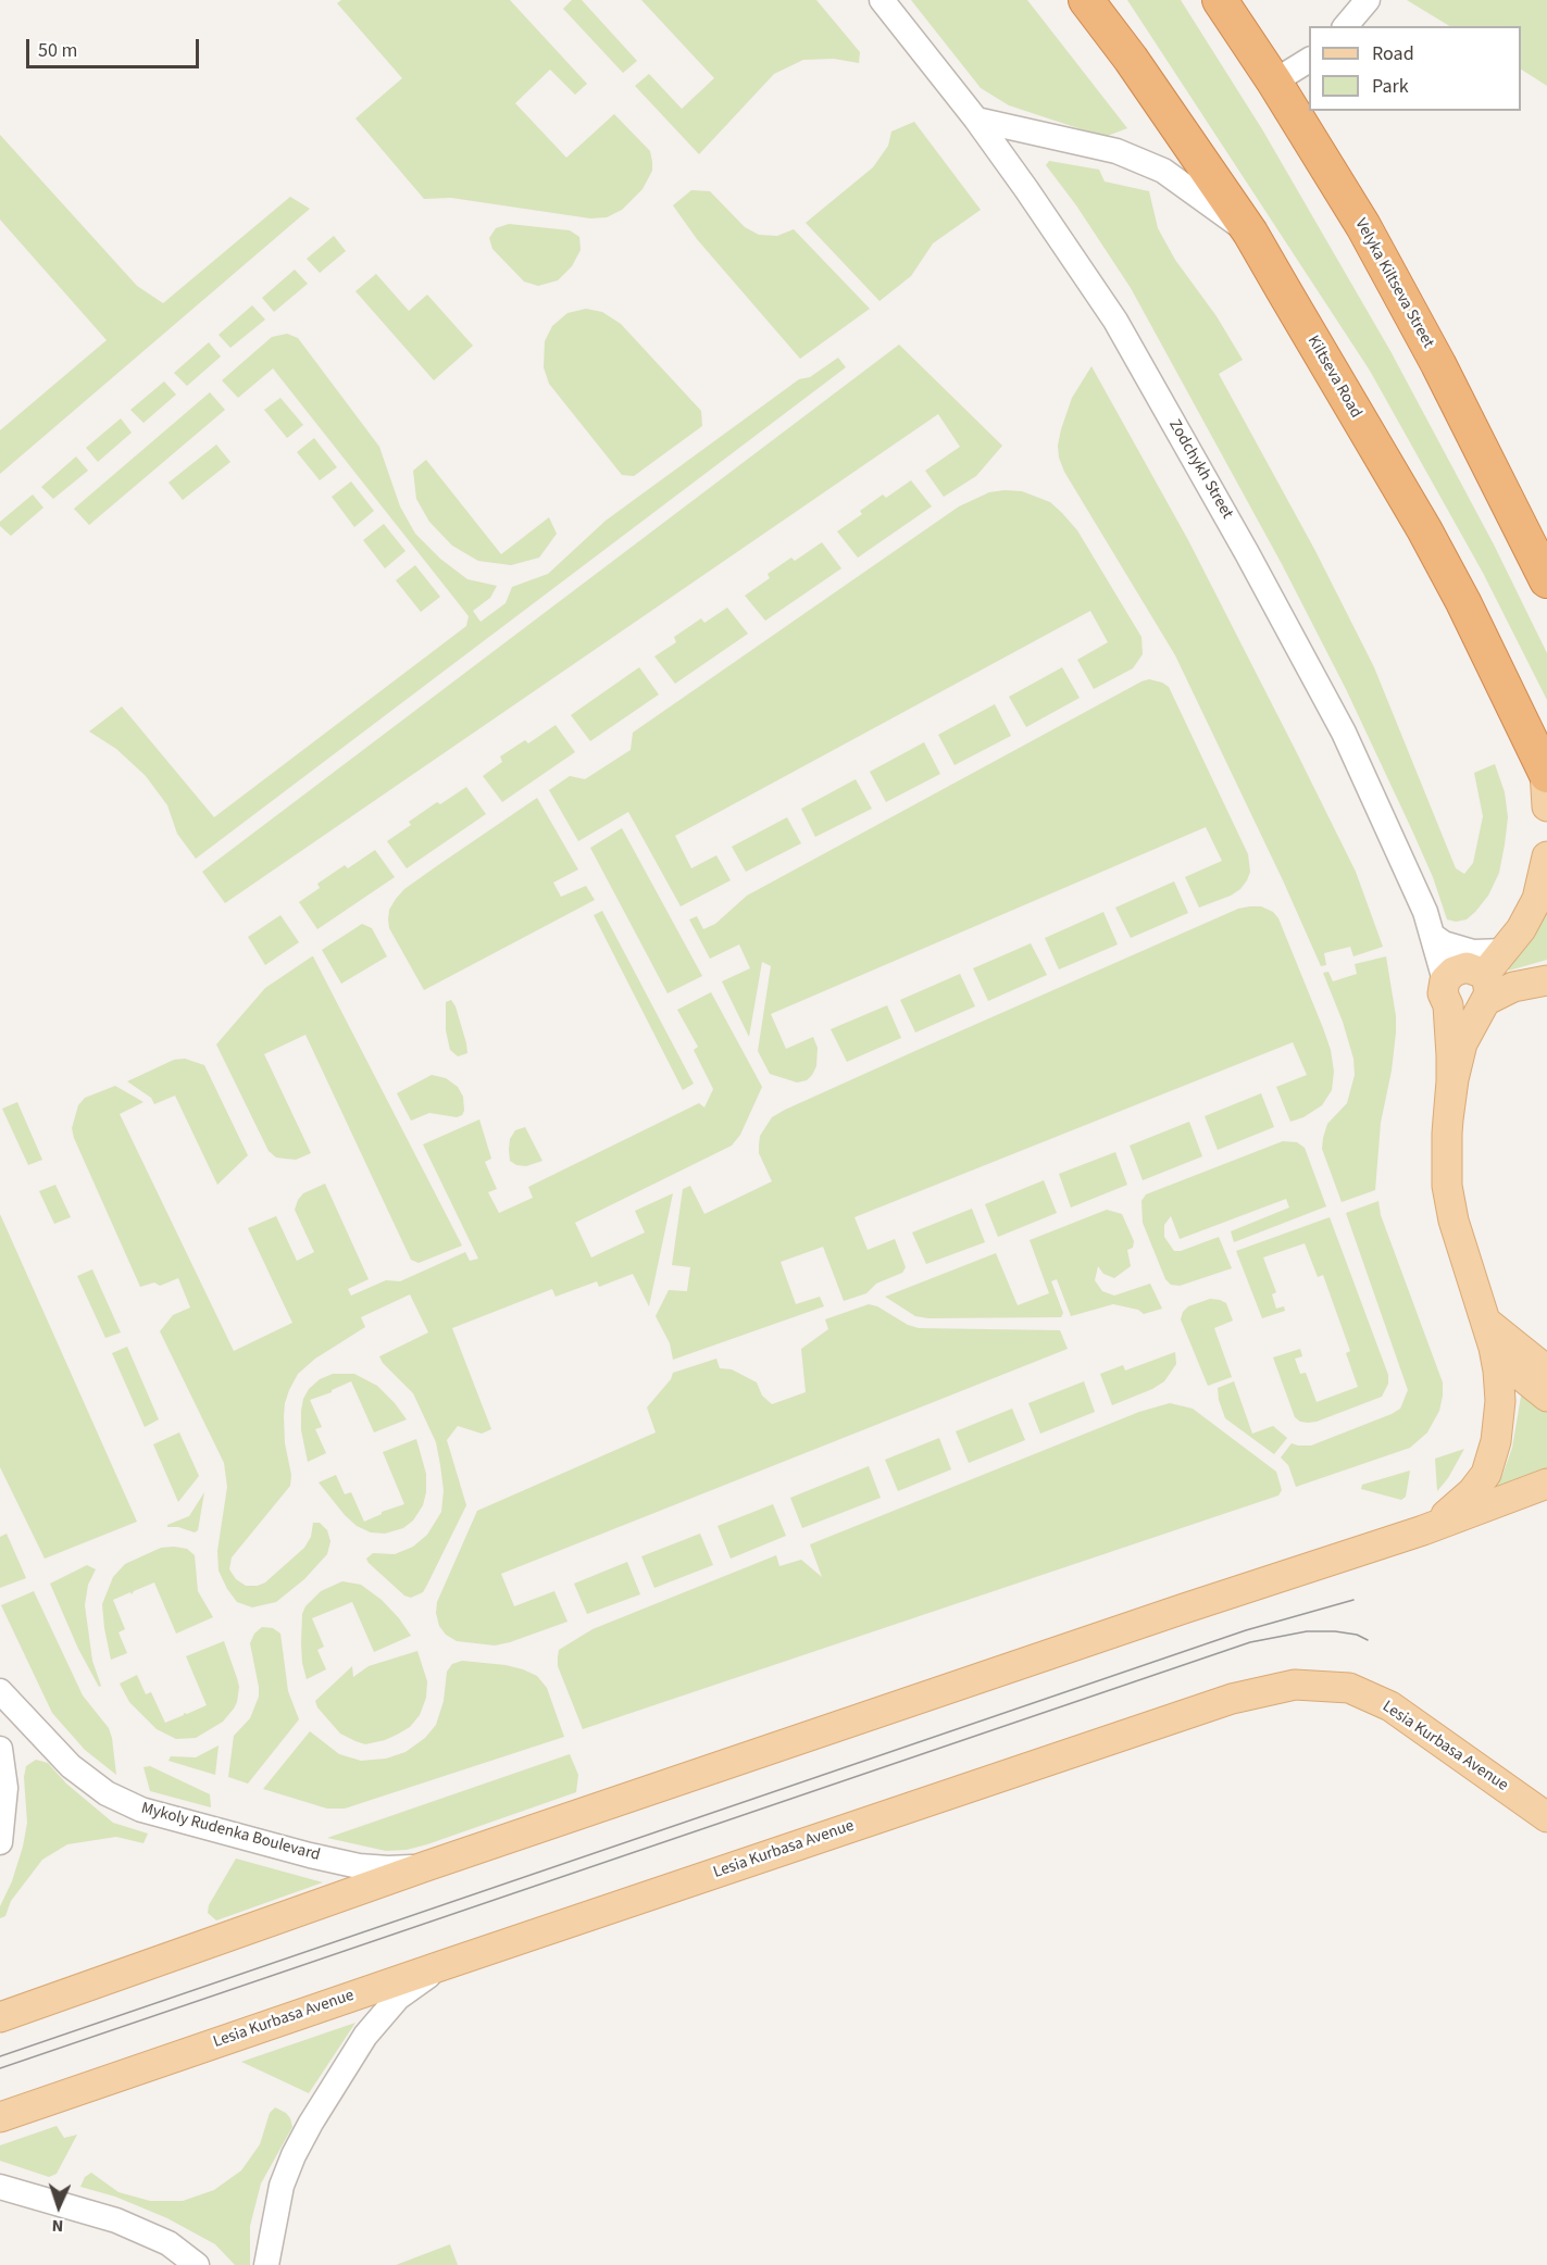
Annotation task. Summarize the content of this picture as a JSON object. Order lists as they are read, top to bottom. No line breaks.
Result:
{"streets":{"highway":["Velyka Kiltseva Street","Kiltseva Road"],"main road":["Lesia Kurbasa Avenue"],"street":["Zodchykh Street","Mykoly Rudenka Boulevard"]},"legend":["Road","Park"],"scale_bar":"50 m","north":"bottom"}
